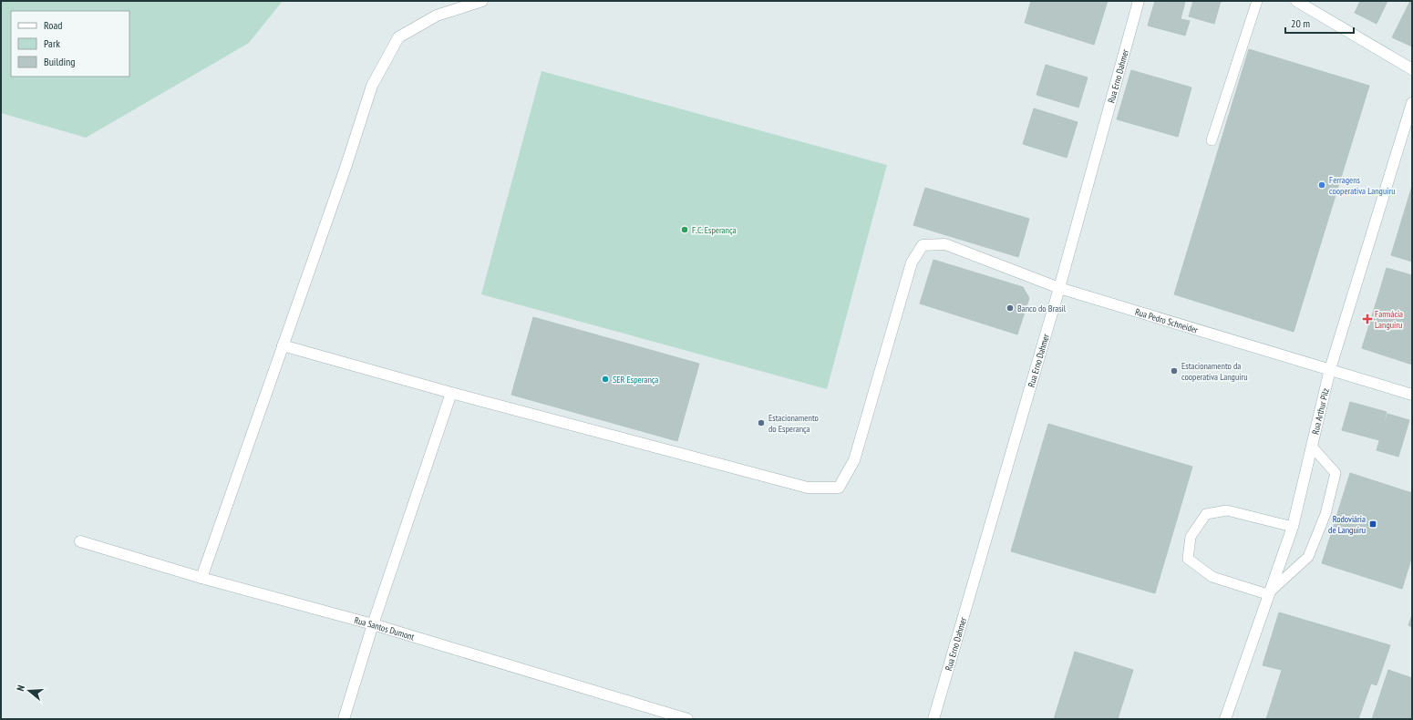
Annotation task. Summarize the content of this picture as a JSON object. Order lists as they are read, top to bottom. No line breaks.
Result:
{"streets":{"street":["Rua Erno Dahmer","Rua Pedro Schneider","Rua Arthur Pilz","Rua Santos Dumont"]},"crossings":[["Rua Erno Dahmer","Rua Pedro Schneider"],["Rua Pedro Schneider","Rua Arthur Pilz"]],"places":{"other":["Ferragens cooperativa Languiru","F.C. Esperança","Banco do Brasil","Estacionamento da cooperativa Languiru","SER Esperança","Estacionamento do Esperança"],"health":["Farmácia Languiru"],"transit":["Rodoviária de Languiru"]},"legend":["Road","Park","Building"],"scale_bar":"20 m","north":"left"}
